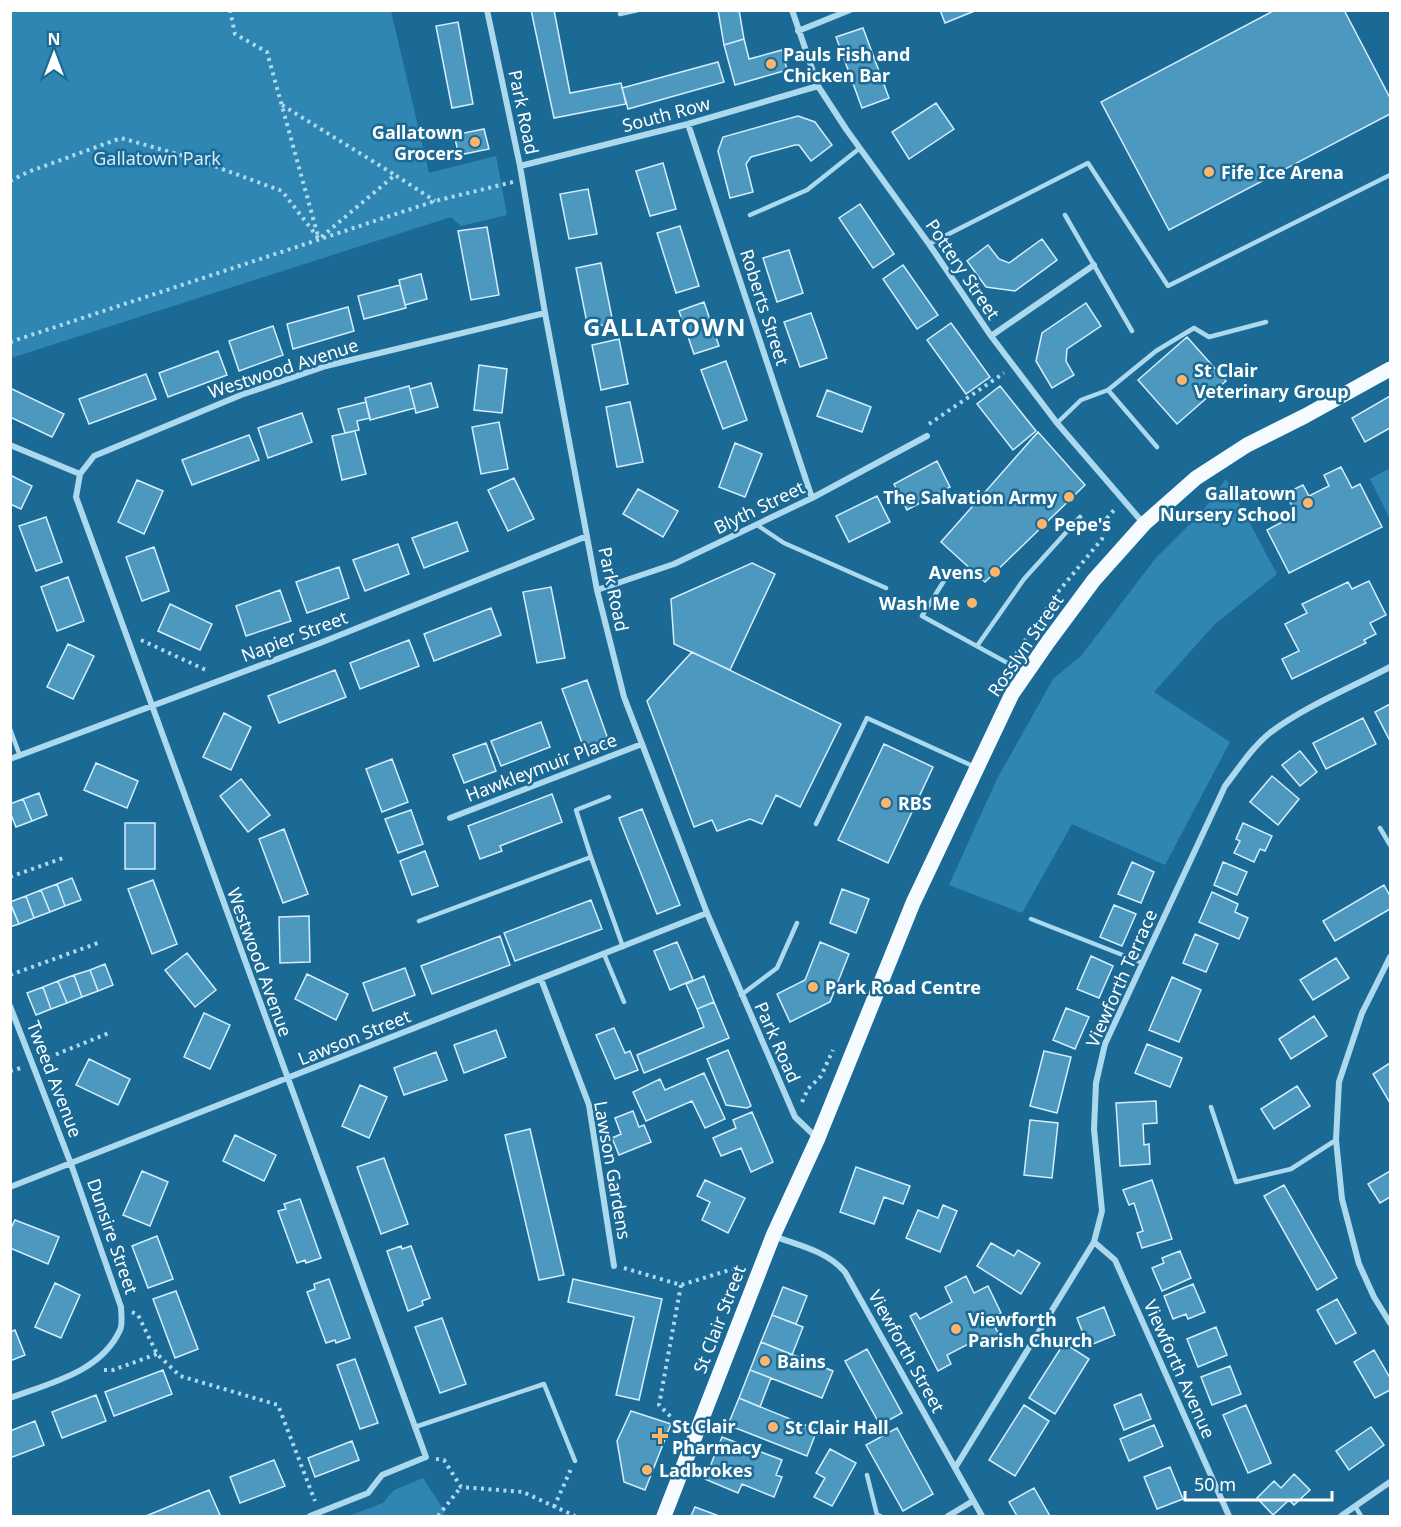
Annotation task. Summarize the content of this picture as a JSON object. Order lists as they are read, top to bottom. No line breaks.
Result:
{"streets":{"main road":["Rosslyn Street","St Clair Street"],"street":["Park Road","South Row","Pottery Street","Roberts Street","Westwood Avenue","Blyth Street","Napier Street","Hawkleymuir Place","Viewforth Terrace","Lawson Street","Tweed Avenue","Lawson Gardens","Dunsire Street","Viewforth Street","Viewforth Avenue"]},"crossings":[["Park Road","South Row"],["Park Road","Westwood Avenue"],["Park Road","Blyth Street"],["Park Road","Napier Street"],["Park Road","Rosslyn Street"],["Park Road","Hawkleymuir Place"],["Park Road","Lawson Street"],["Park Road","St Clair Street"],["South Row","Pottery Street"],["South Row","Roberts Street"],["Pottery Street","Rosslyn Street"],["Roberts Street","Blyth Street"],["Westwood Avenue","Napier Street"],["Westwood Avenue","Lawson Street"],["Rosslyn Street","St Clair Street"],["Viewforth Terrace","Viewforth Street"],["Viewforth Terrace","Viewforth Avenue"],["Lawson Street","Tweed Avenue"],["Lawson Street","Lawson Gardens"],["Lawson Street","Dunsire Street"],["Tweed Avenue","Dunsire Street"],["St Clair Street","Viewforth Street"]],"districts":["GALLATOWN"],"parks":["Gallatown Park"],"places":{"other":["Pauls Fish and Chicken Bar","Gallatown Grocers","Fife Ice Arena","St Clair Veterinary Group","The Salvation Army","Gallatown Nursery School","Pepe's","Avens","Wash Me","RBS","Park Road Centre","Viewforth Parish Church","Bains","St Clair Hall","Ladbrokes"],"health":["St Clair Pharmacy"]},"scale_bar":"50 m","north":"top"}
